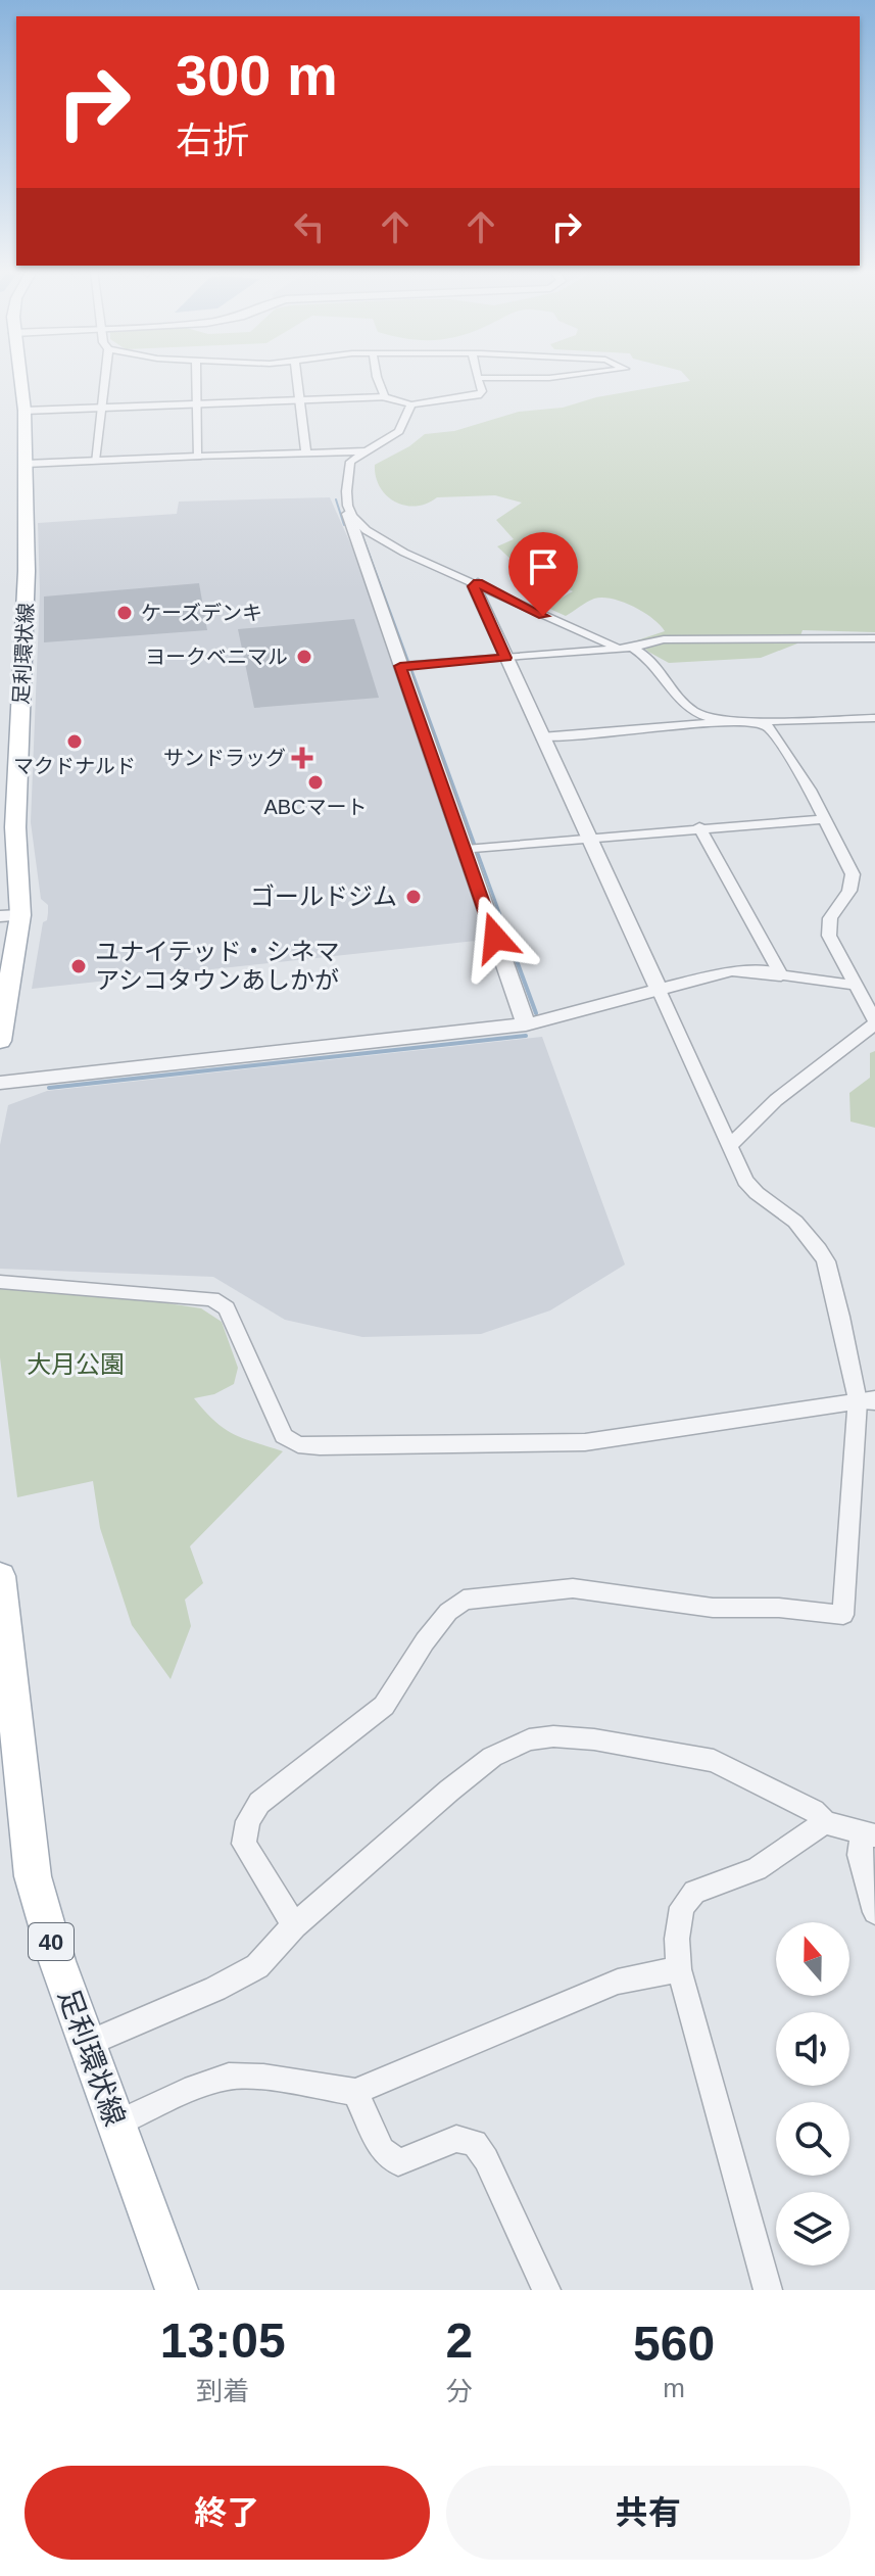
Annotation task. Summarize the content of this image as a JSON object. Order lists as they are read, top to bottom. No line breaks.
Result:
{"streets":{"main road":["足利環状線","40"]},"parks":["大月公園"],"places":{"other":["ケーズデンキ","ヨークベニマル","マクドナルド","ABCマート","ゴールドジム","ユナイテッド・シネマ アシコタウンあしかが"],"health":["サンドラッグ"]},"north":"top","page":{"turn":["300 m","右折"],"eta":["13:05","到着","2","分","560","m"],"buttons":["終了","共有"]}}
